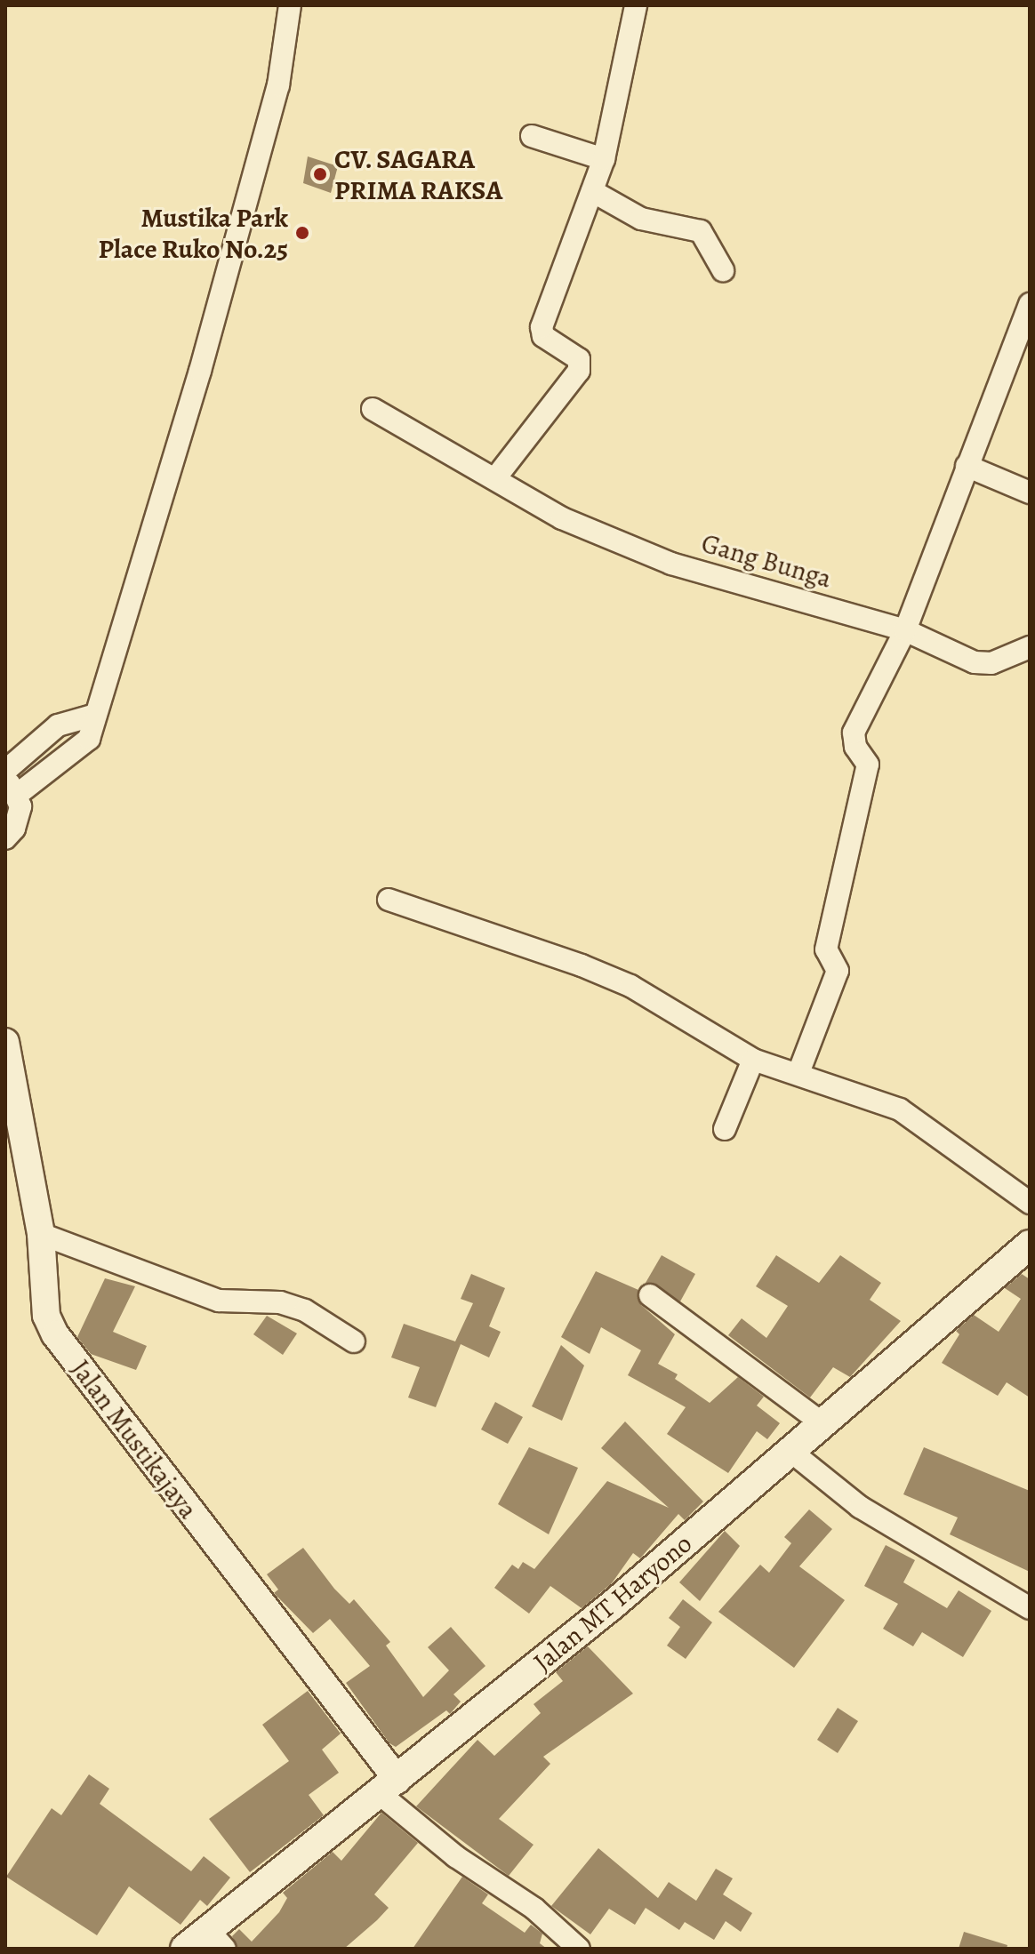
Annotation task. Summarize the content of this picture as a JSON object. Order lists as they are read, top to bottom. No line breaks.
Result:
{"streets":{"main road":["Jalan MT Haryono"],"street":["Gang Bunga","Jalan Mustikajaya"]},"crossings":[["Jalan Mustikajaya","Jalan MT Haryono"]],"places":["CV. SAGARA PRIMA RAKSA","Mustika Park Place Ruko No.25"]}
